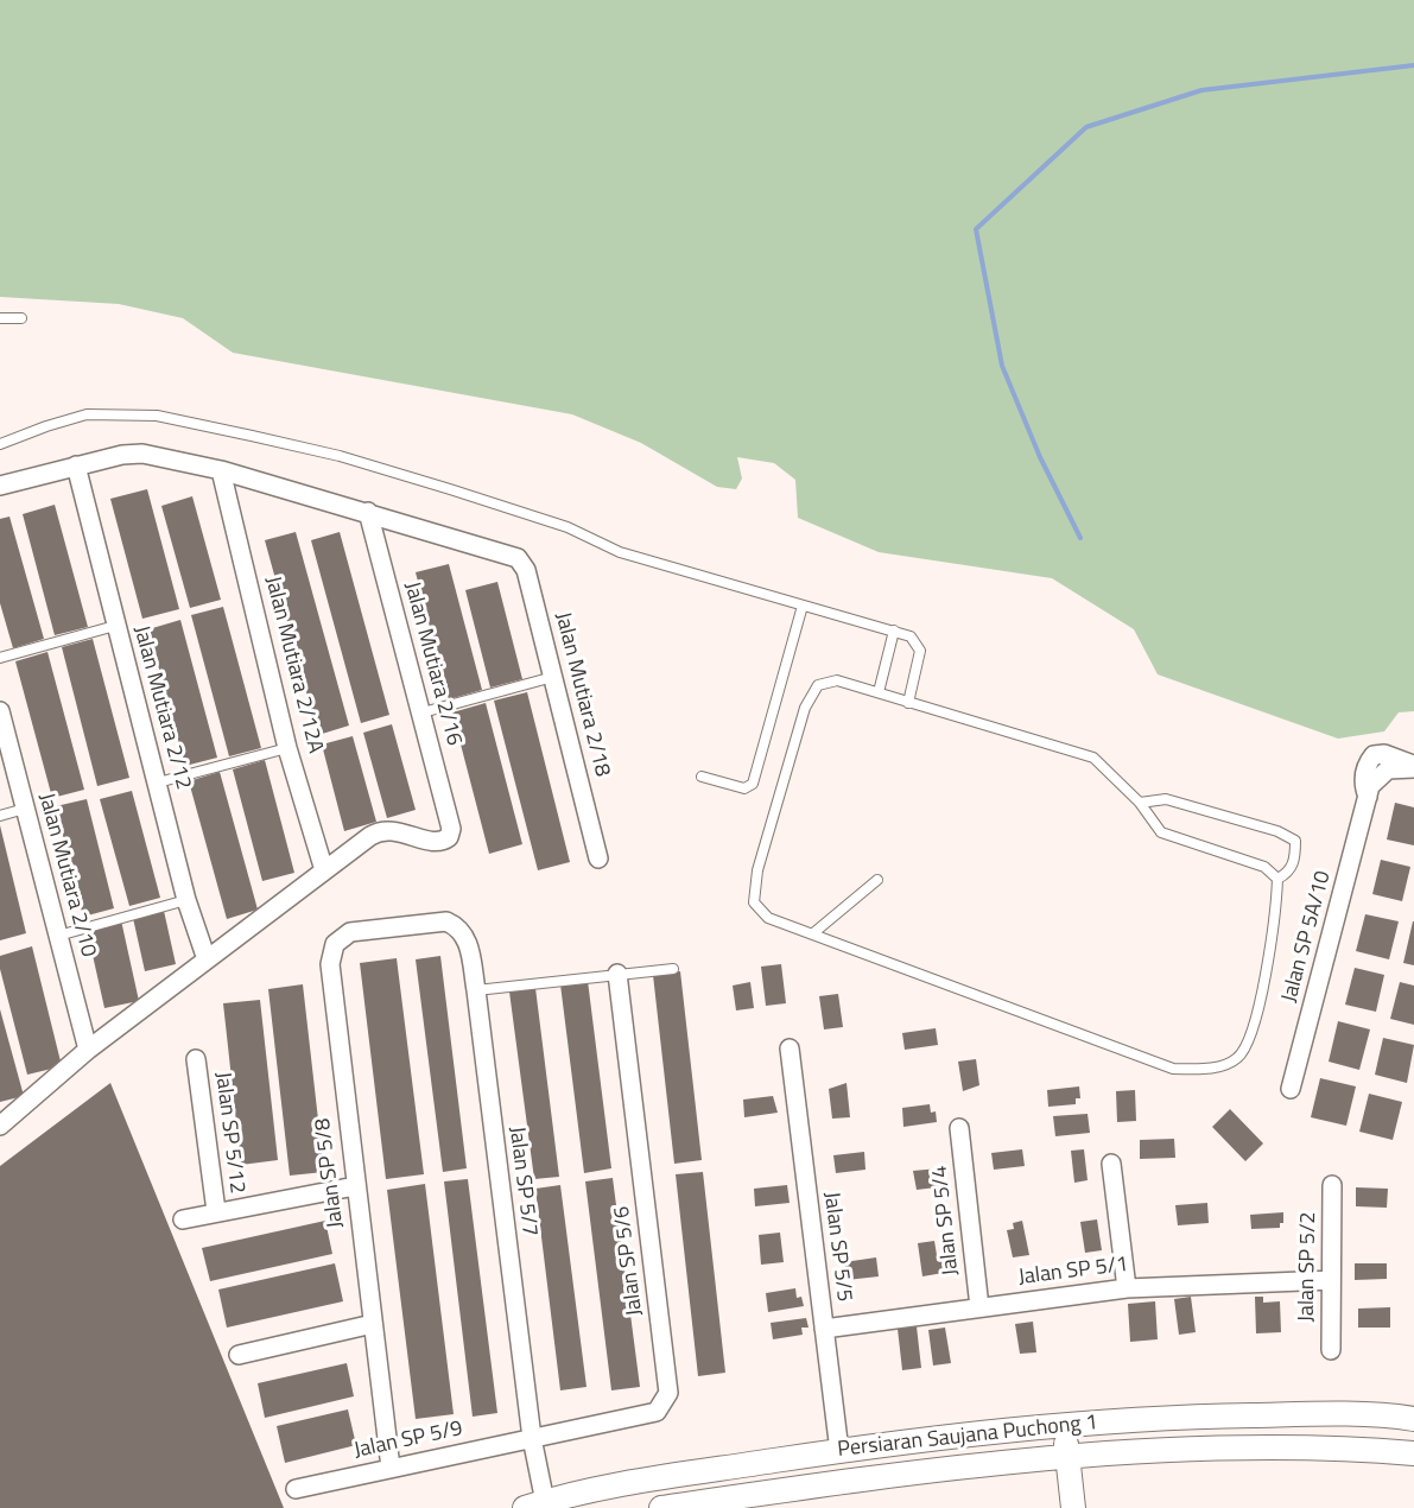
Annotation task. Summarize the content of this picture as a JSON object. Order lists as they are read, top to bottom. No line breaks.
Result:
{"streets":{"street":["Jalan Mutiara 2/16","Jalan Mutiara 2/12A","Jalan Mutiara 2/18","Jalan Mutiara 2/12","Jalan Mutiara 2/10","Jalan SP 5A/10","Jalan SP 5/12","Jalan SP 5/8","Jalan SP 5/7","Jalan SP 5/4","Jalan SP 5/5","Jalan SP 5/6","Jalan SP 5/2","Jalan SP 5/1","Persiaran Saujana Puchong 1","Jalan SP 5/9"]},"crossings":[["Jalan Mutiara 2/16","Jalan Mutiara 2/12A"],["Jalan Mutiara 2/16","Jalan Mutiara 2/18"],["Jalan SP 5/8","Jalan SP 5/7"],["Jalan SP 5/8","Jalan SP 5/9"],["Jalan SP 5/7","Jalan SP 5/6"],["Jalan SP 5/7","Persiaran Saujana Puchong 1"],["Jalan SP 5/7","Jalan SP 5/9"],["Jalan SP 5/4","Jalan SP 5/1"],["Jalan SP 5/5","Jalan SP 5/1"],["Jalan SP 5/5","Persiaran Saujana Puchong 1"],["Jalan SP 5/6","Jalan SP 5/9"],["Jalan SP 5/2","Jalan SP 5/1"]]}
